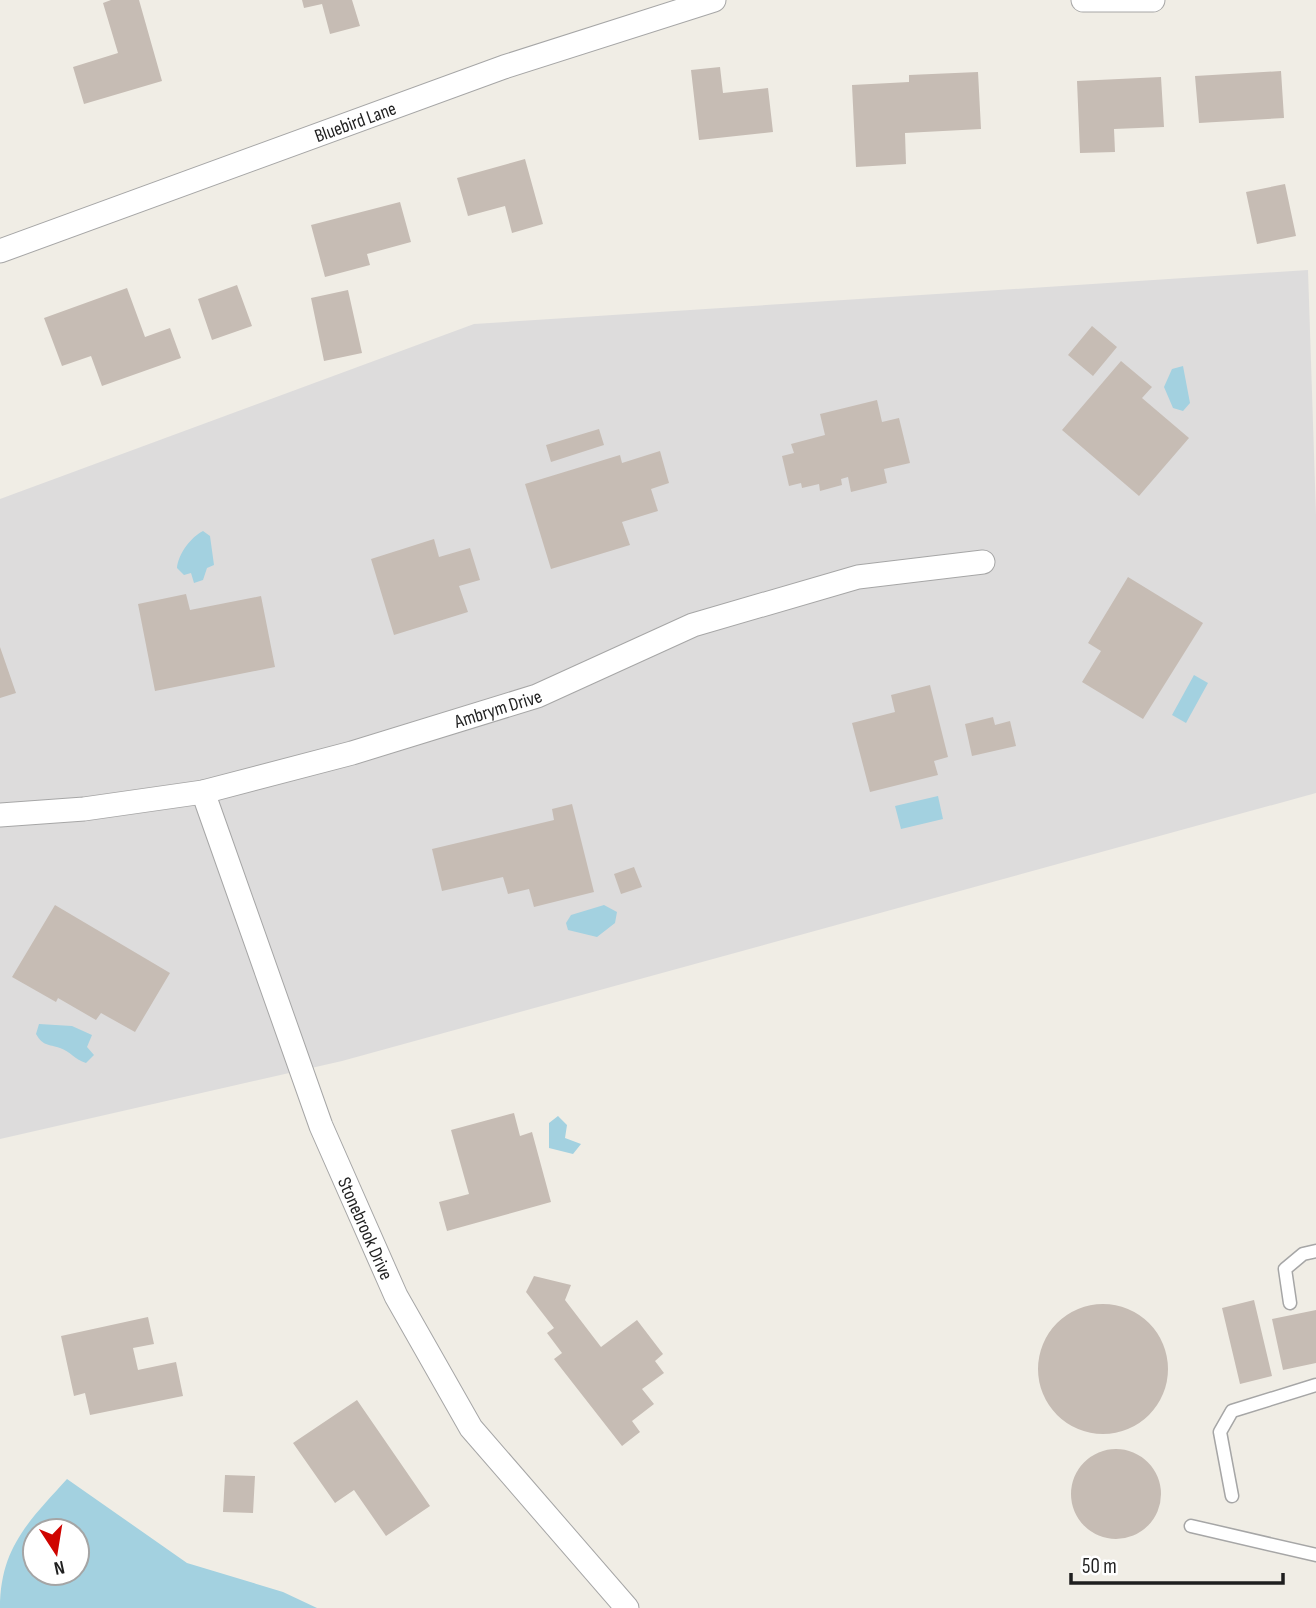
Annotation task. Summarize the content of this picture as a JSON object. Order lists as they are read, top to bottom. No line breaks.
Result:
{"streets":{"street":["Bluebird Lane","Ambrym Drive","Stonebrook Drive"]},"crossings":[["Ambrym Drive","Stonebrook Drive"]],"scale_bar":"50 m","north":"bottom"}
